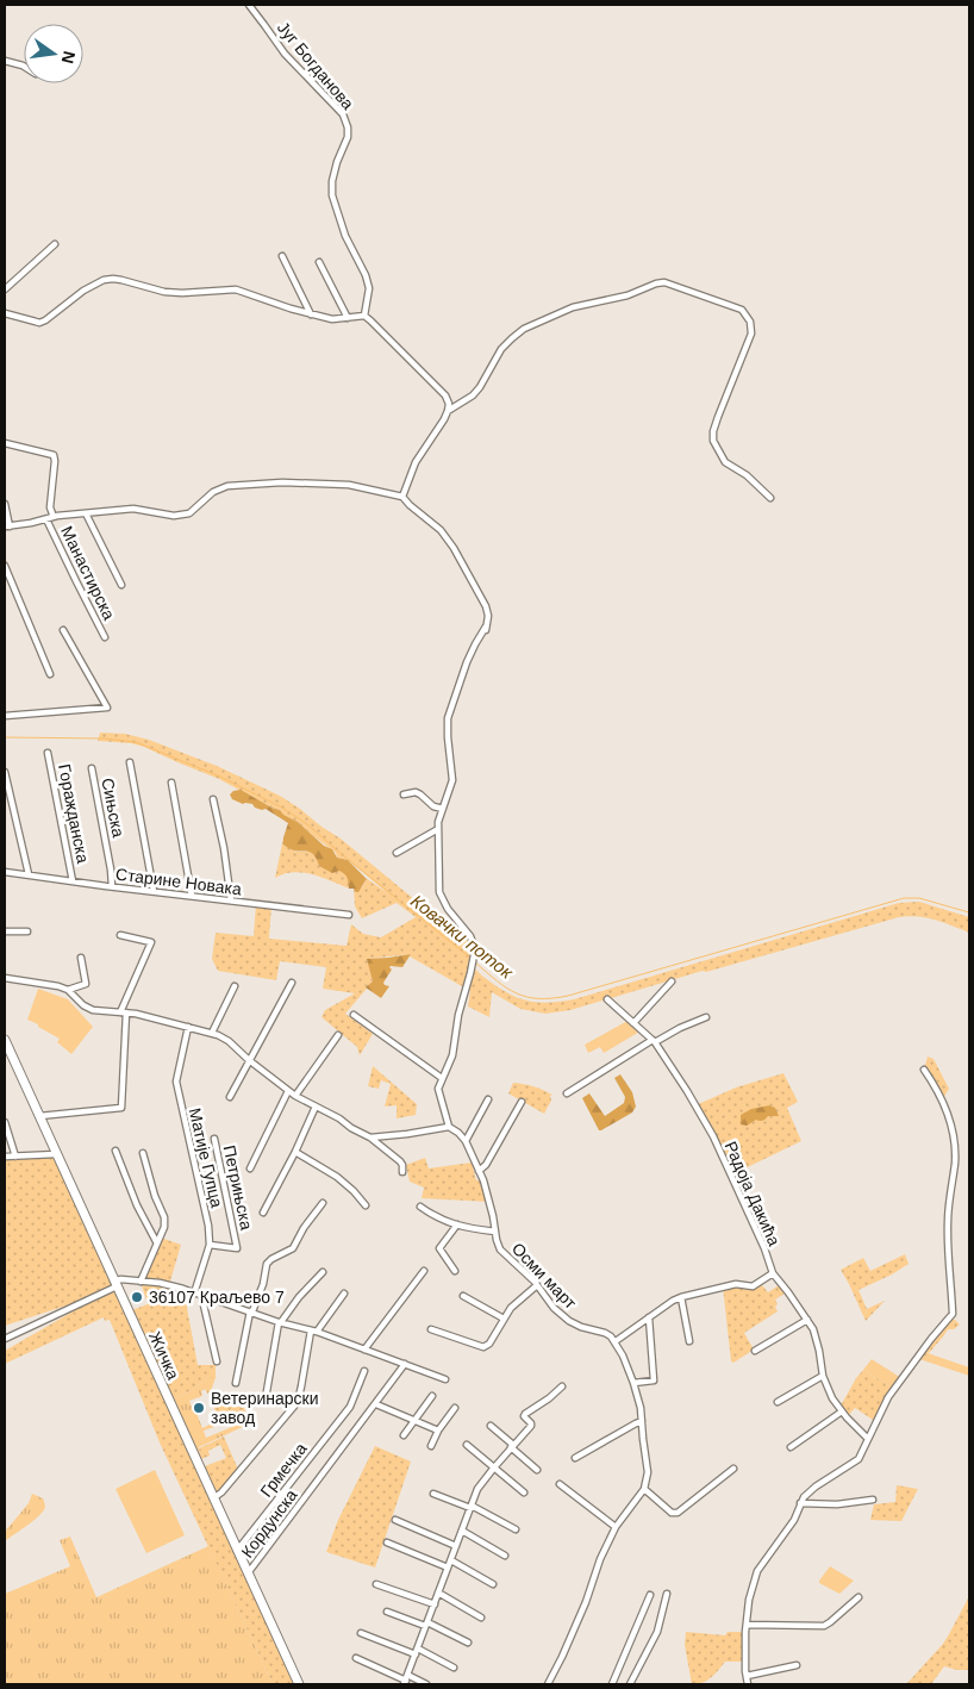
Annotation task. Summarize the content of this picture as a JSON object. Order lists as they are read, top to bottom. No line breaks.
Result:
{"streets":{"main road":["Жичка"],"street":["Југ Богданова","Манастирска","Сињска","Горажданска","Старине Новака","Матије Гупца","Петрињска","Радоја Дакића","Осми март","Грмечка","Кордунска"]},"crossings":[["Сињска","Старине Новака"],["Горажданска","Старине Новака"],["Матије Гупца","Петрињска"],["Жичка","Грмечка"],["Жичка","Кордунска"]],"water":["Ковачки поток"],"places":["36107 Краљево 7","Ветеринарски завод"],"north":"right"}
